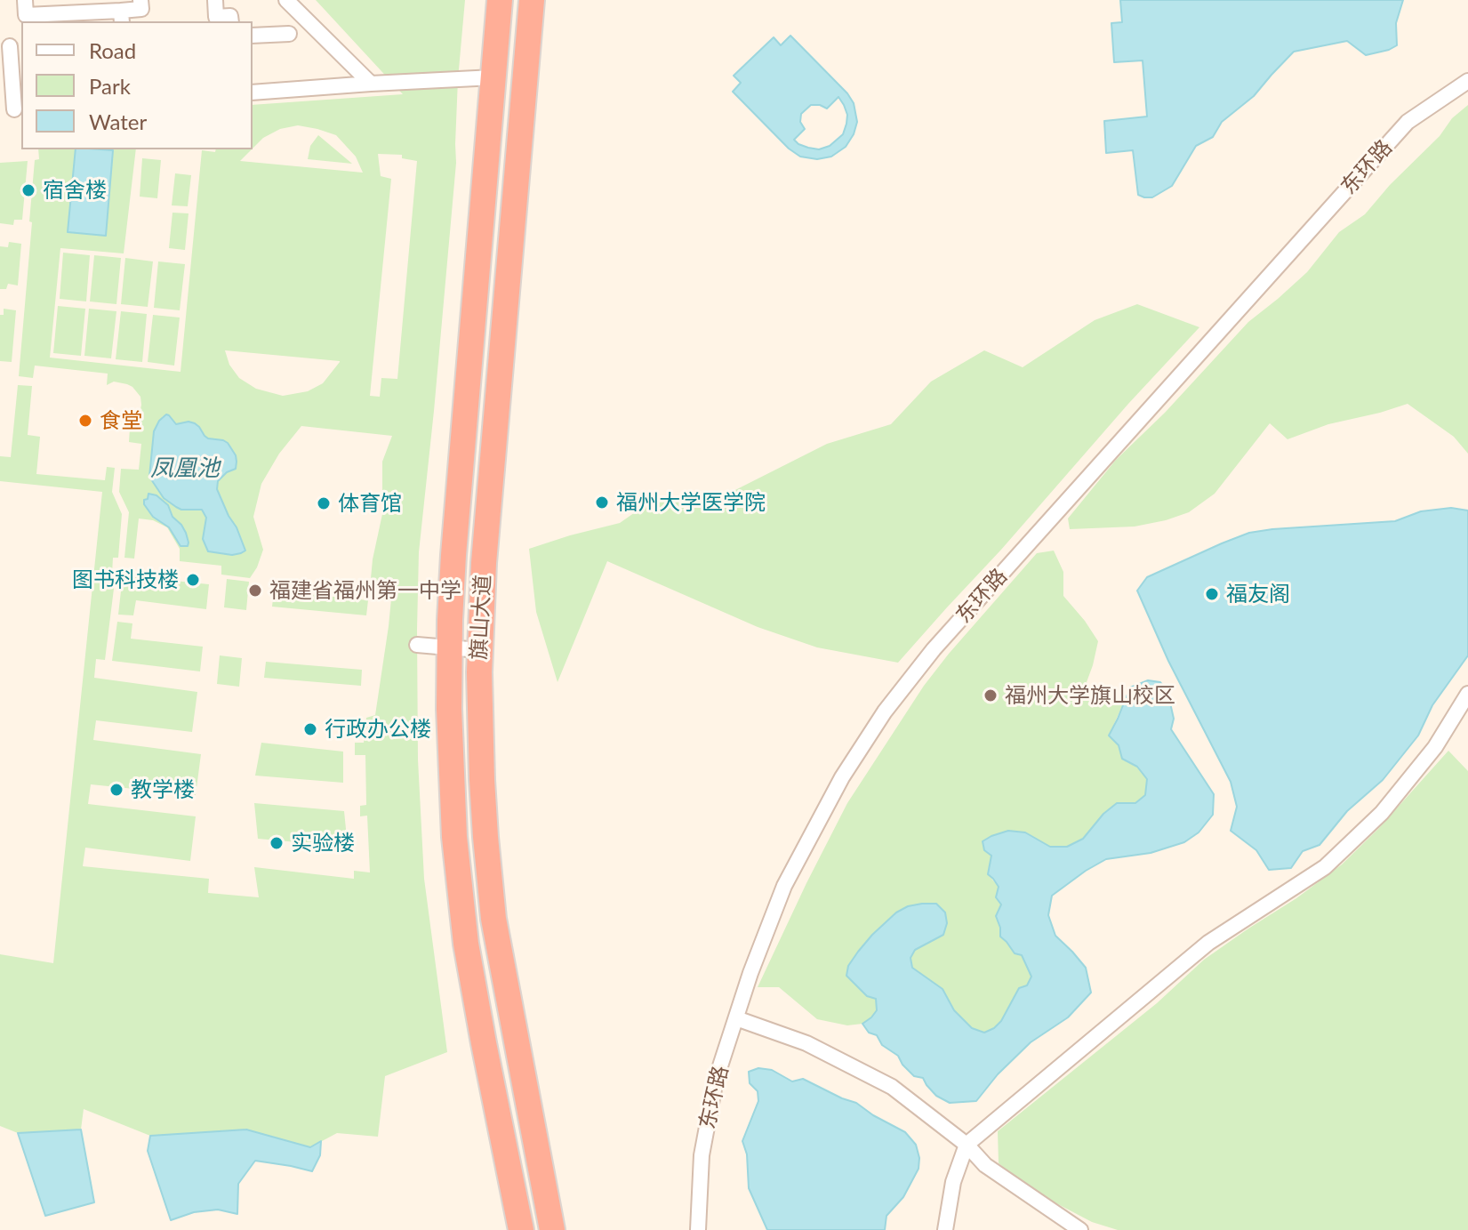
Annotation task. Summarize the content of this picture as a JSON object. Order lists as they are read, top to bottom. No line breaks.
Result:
{"streets":{"highway":["旗山大道"],"street":["东环路"]},"water":["凤凰池"],"places":["宿舍楼","食堂","福州大学医学院","体育馆","图书科技楼","福建省福州第一中学","福友阁","福州大学旗山校区","行政办公楼","教学楼","实验楼"],"legend":["Road","Park","Water"]}
